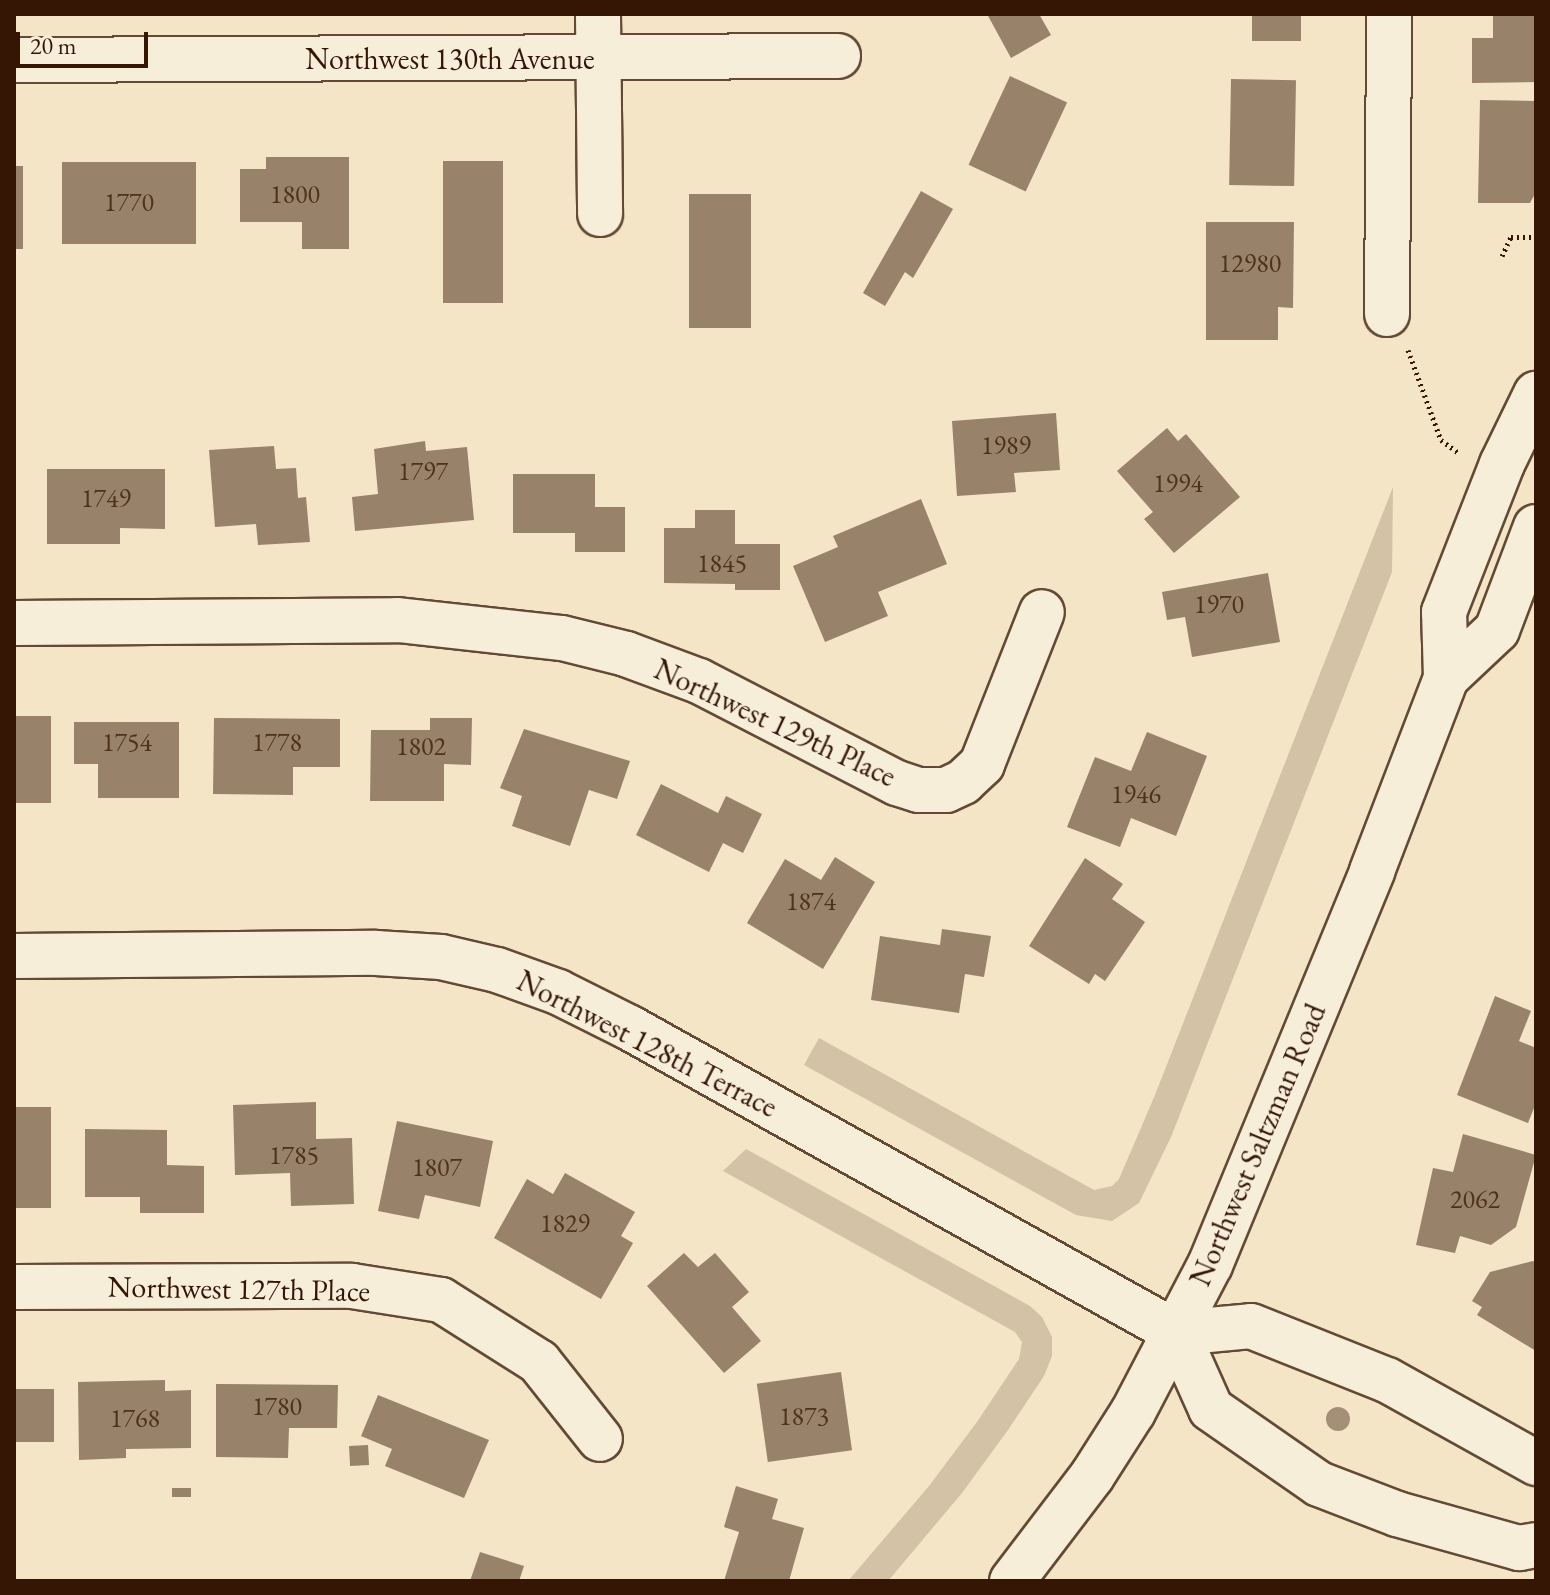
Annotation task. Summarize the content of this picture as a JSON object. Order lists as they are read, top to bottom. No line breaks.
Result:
{"streets":{"street":["Northwest 130th Avenue","Northwest 129th Place","Northwest 128th Terrace","Northwest Saltzman Road","Northwest 127th Place"]},"crossings":[["Northwest 128th Terrace","Northwest Saltzman Road"]],"house_numbers":["1800","1770","12980","1989","1797","1994","1749","1845","1970","1754","1778","1802","1946","1874","1785","1807","2062","1829","1780","1873","1768"],"scale_bar":"20 m"}
